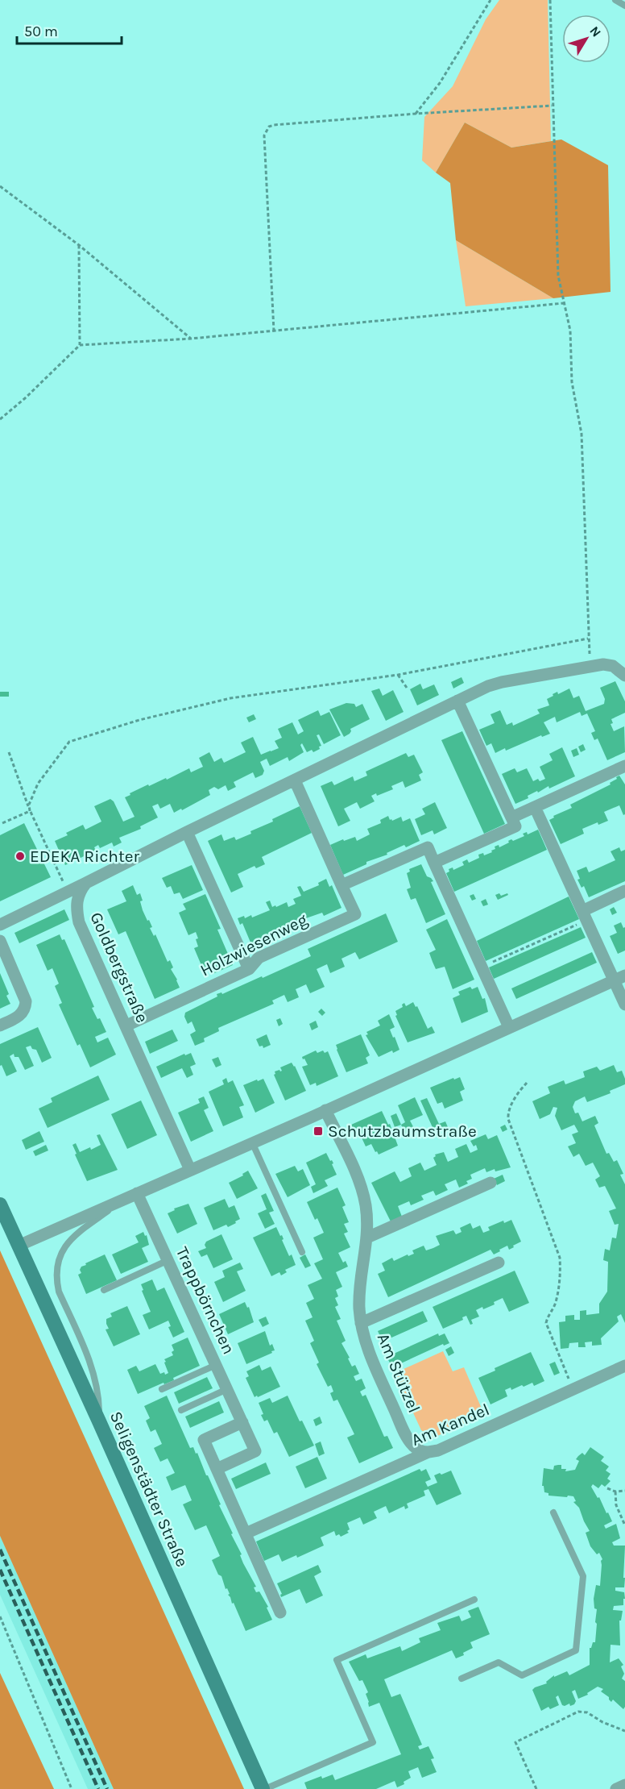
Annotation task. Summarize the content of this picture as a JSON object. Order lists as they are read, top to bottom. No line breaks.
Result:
{"streets":{"street":["Holzwiesenweg","Goldbergstraße","Trappbörnchen","Am Stützel","Am Kandel","Seligenstädter Straße"]},"crossings":[["Holzwiesenweg","Goldbergstraße"],["Am Stützel","Am Kandel"]],"places":{"other":["EDEKA Richter"],"transit":["Schutzbaumstraße"]},"scale_bar":"50 m","north":"top right"}
